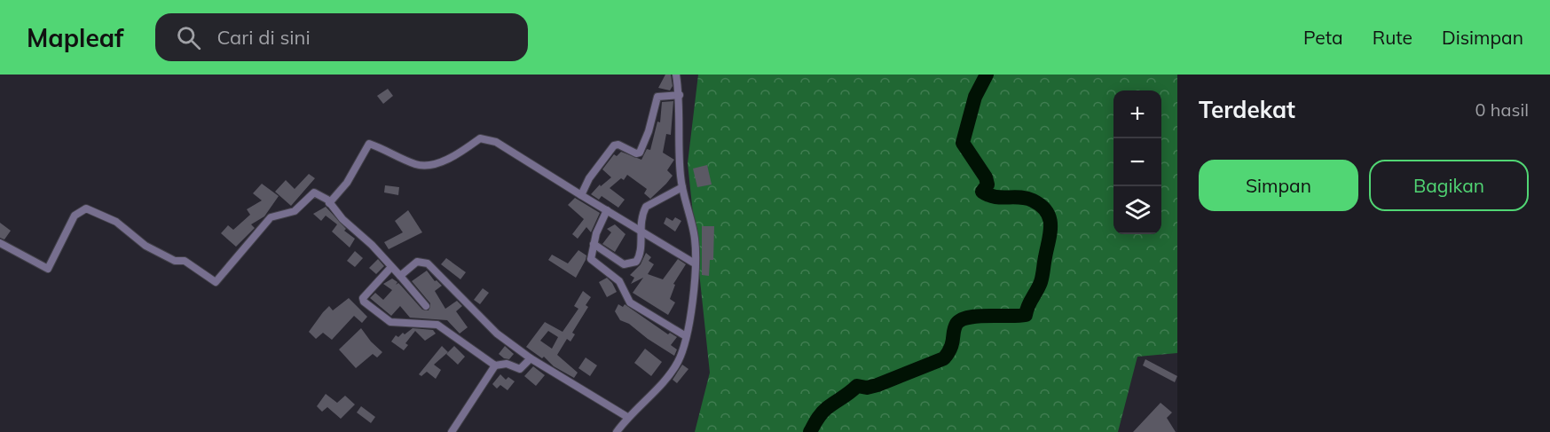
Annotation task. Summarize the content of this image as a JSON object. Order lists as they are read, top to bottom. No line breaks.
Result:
{"page":{"header":"Mapleaf","search":"Cari di sini","nav":["Peta","Rute","Disimpan"],"heading":["Terdekat","0 hasil"],"map_buttons":["+","−"],"buttons":["Simpan","Bagikan"]}}
